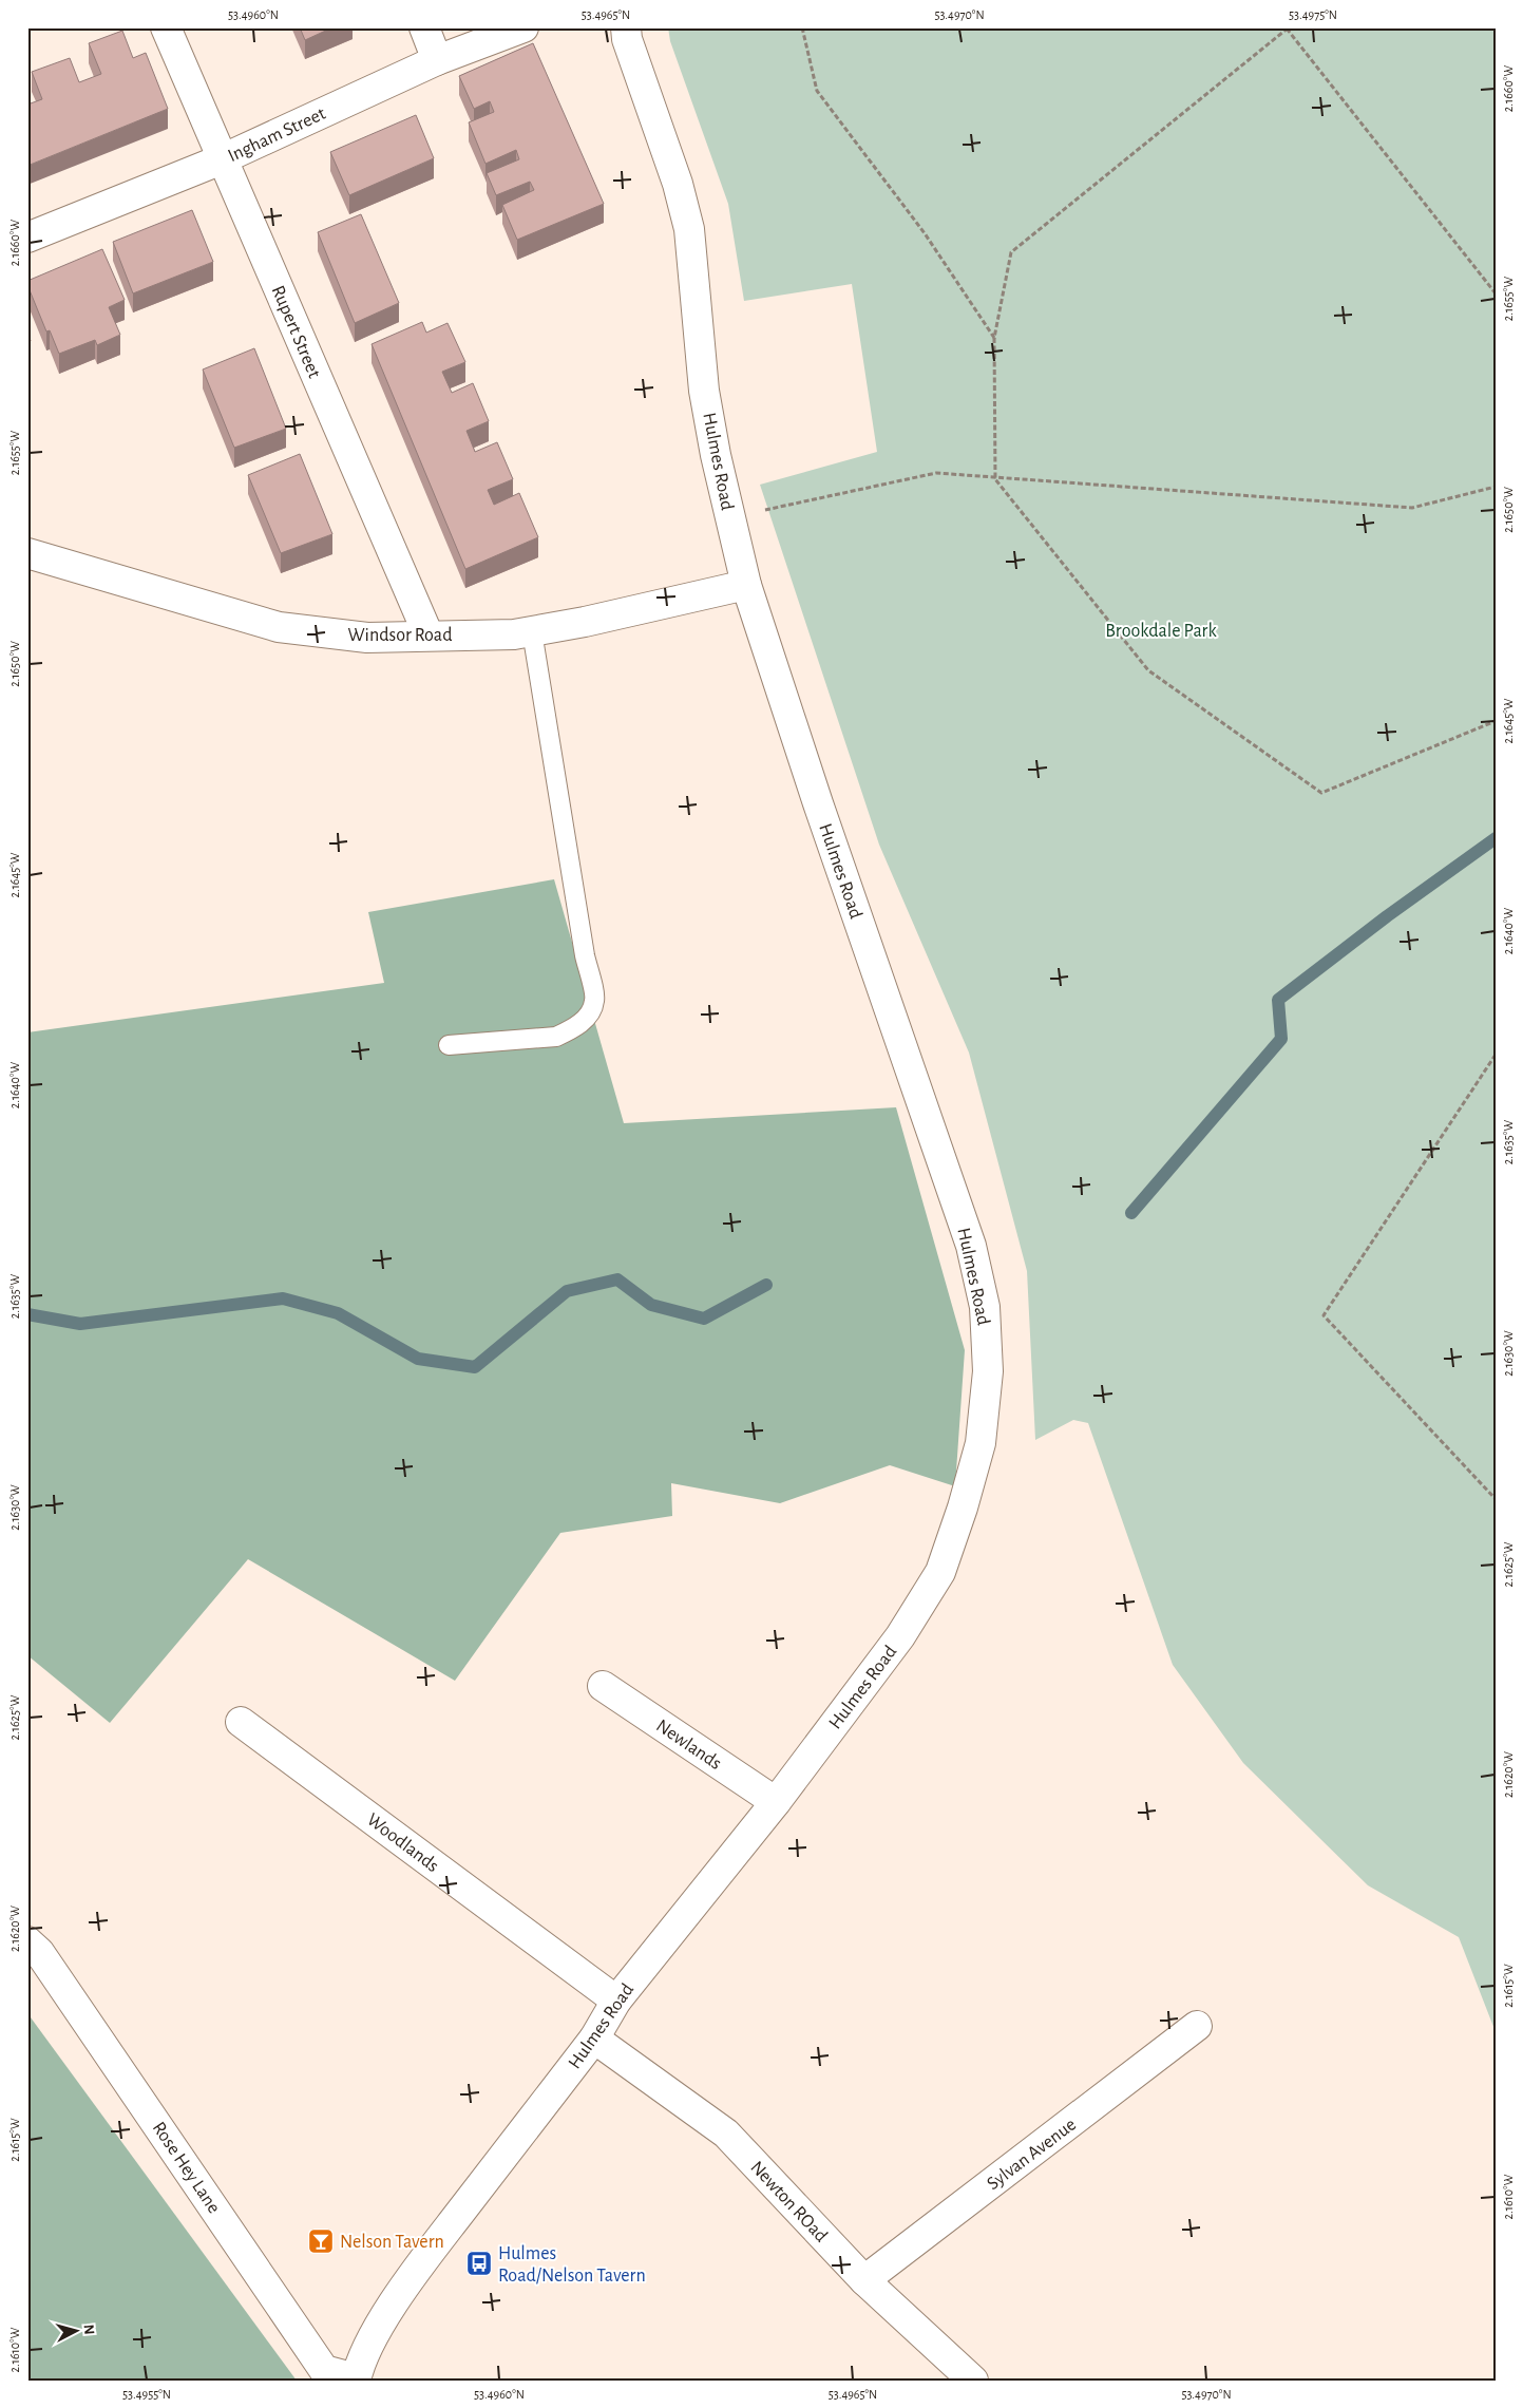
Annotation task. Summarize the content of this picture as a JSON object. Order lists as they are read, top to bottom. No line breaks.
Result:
{"streets":{"street":["Ingham Street","Rupert Street","Hulmes Road","Windsor Road","Newlands","Woodlands","Sylvan Avenue","Rose Hey Lane","Newton ROad"]},"crossings":[["Ingham Street","Rupert Street"],["Rupert Street","Windsor Road"],["Hulmes Road","Windsor Road"],["Hulmes Road","Newlands"],["Hulmes Road","Woodlands"],["Hulmes Road","Rose Hey Lane"],["Hulmes Road","Newton ROad"],["Sylvan Avenue","Newton ROad"]],"parks":["Brookdale Park"],"places":{"bar":["Nelson Tavern"],"bus stop":["Hulmes Road/Nelson Tavern"]},"north":"right","coordinates":["53.4960°N","53.4965°N","53.4970°N","53.4975°N","2.1660°W","2.1655°W","2.1650°W","2.1645°W","2.1640°W","2.1635°W","2.1630°W","2.1625°W","2.1620°W","2.1615°W","2.1610°W","53.4955°N"]}
